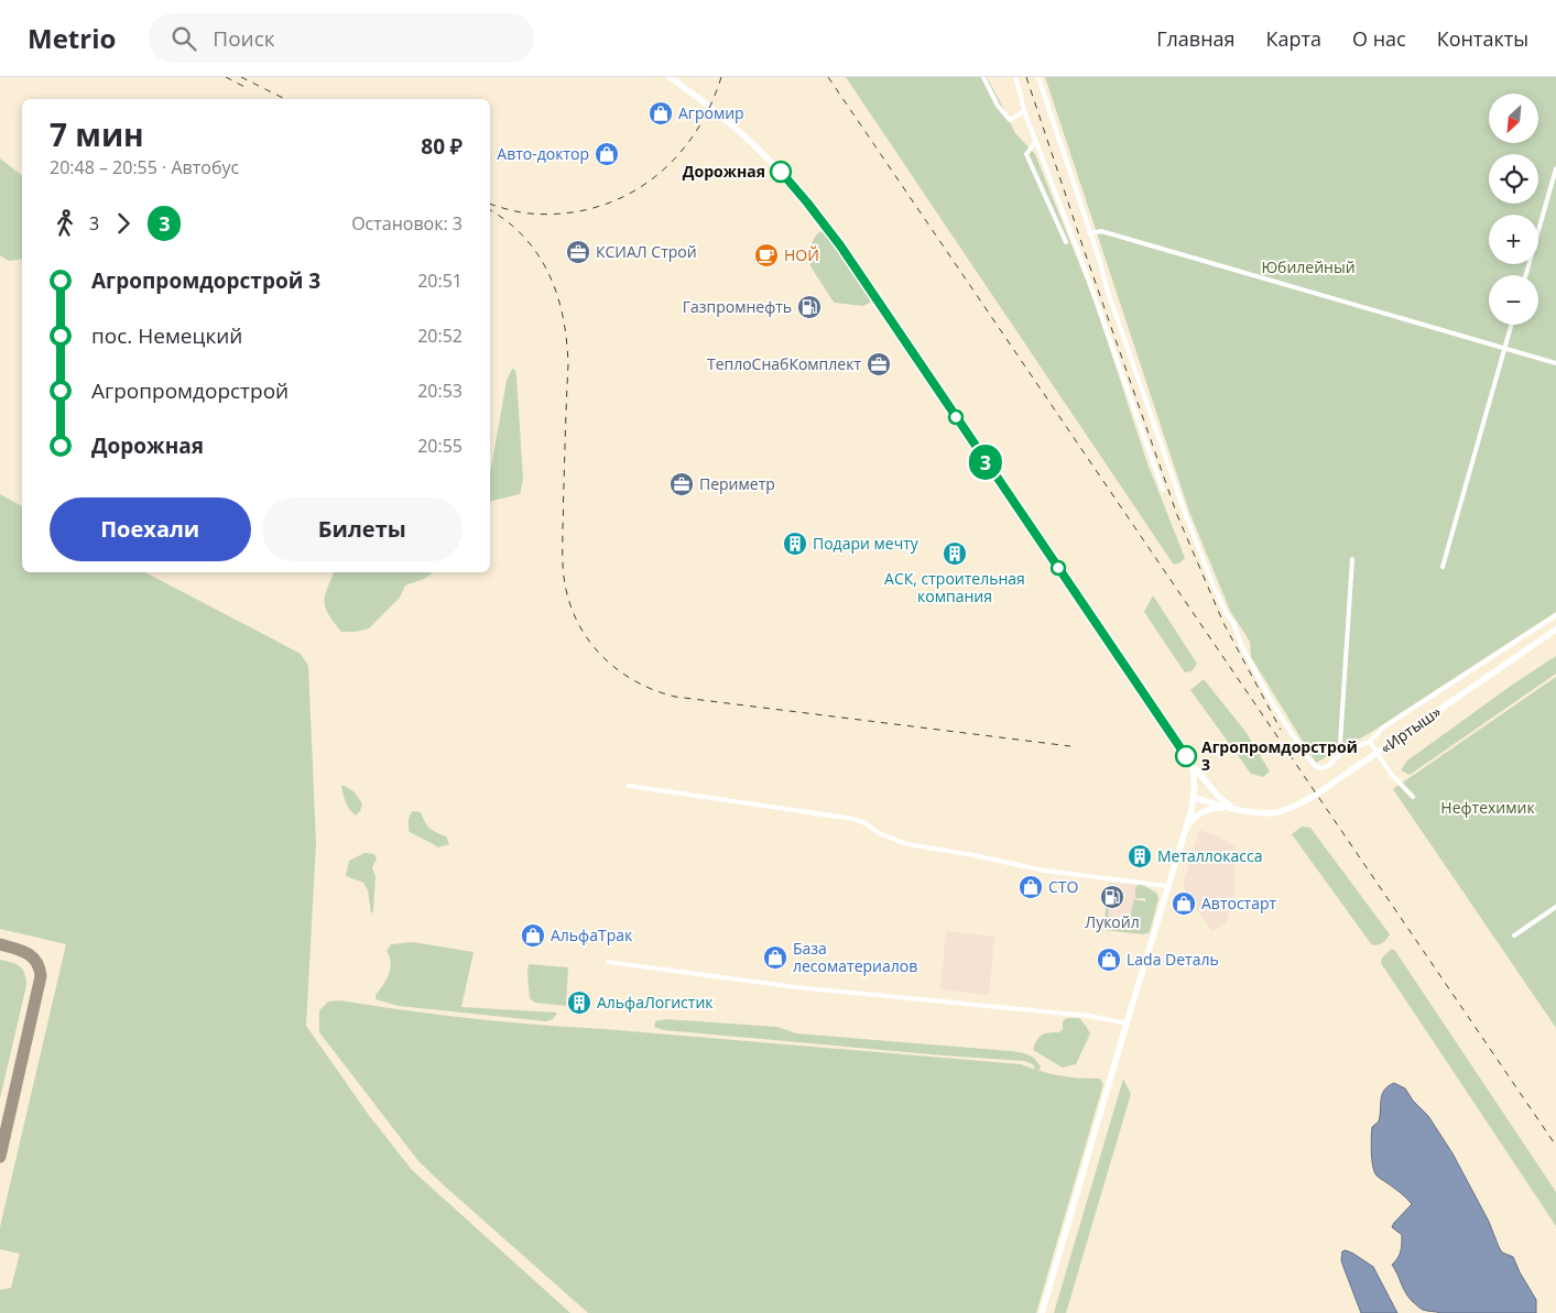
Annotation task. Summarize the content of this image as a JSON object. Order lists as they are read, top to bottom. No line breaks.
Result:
{"streets":{"main road":["«Иртыш»"]},"parks":["Юбилейный","Нефтехимик"],"places":{"shop":["Агромир","Авто-доктор","СТО","Автостарт","АльфаТрак","База лесоматериалов","Lada Dеталь"],"other":["Дорожная","Агропромдорстрой 3"],"office":["КСИАЛ Строй","ТеплоСнабКомплект","Периметр"],"cafe":["НОЙ"],"fuel station":["Газпромнефть","Лукойл"],"building":["Подари мечту","АСК, строительная компания","Металлокасса","АльфаЛогистик"]},"lines":["bus line 3"],"north":"bottom left","page":{"header":"Metrio","search":"Поиск","nav":["Главная","Карта","О нас","Контакты"],"on_map":"3","map_buttons":["+","−"],"heading":["7 мин","20:48 – 20:55 · Автобус","80 ₽"],"legs":["3","3","Остановок: 3"],"list":[{"name":"Агропромдорстрой 3","value":"20:51"},{"name":"пос. Немецкий","value":"20:52"},{"name":"Агропромдорстрой","value":"20:53"},{"name":"Дорожная","value":"20:55"}],"buttons":["Поехали","Билеты"]}}
